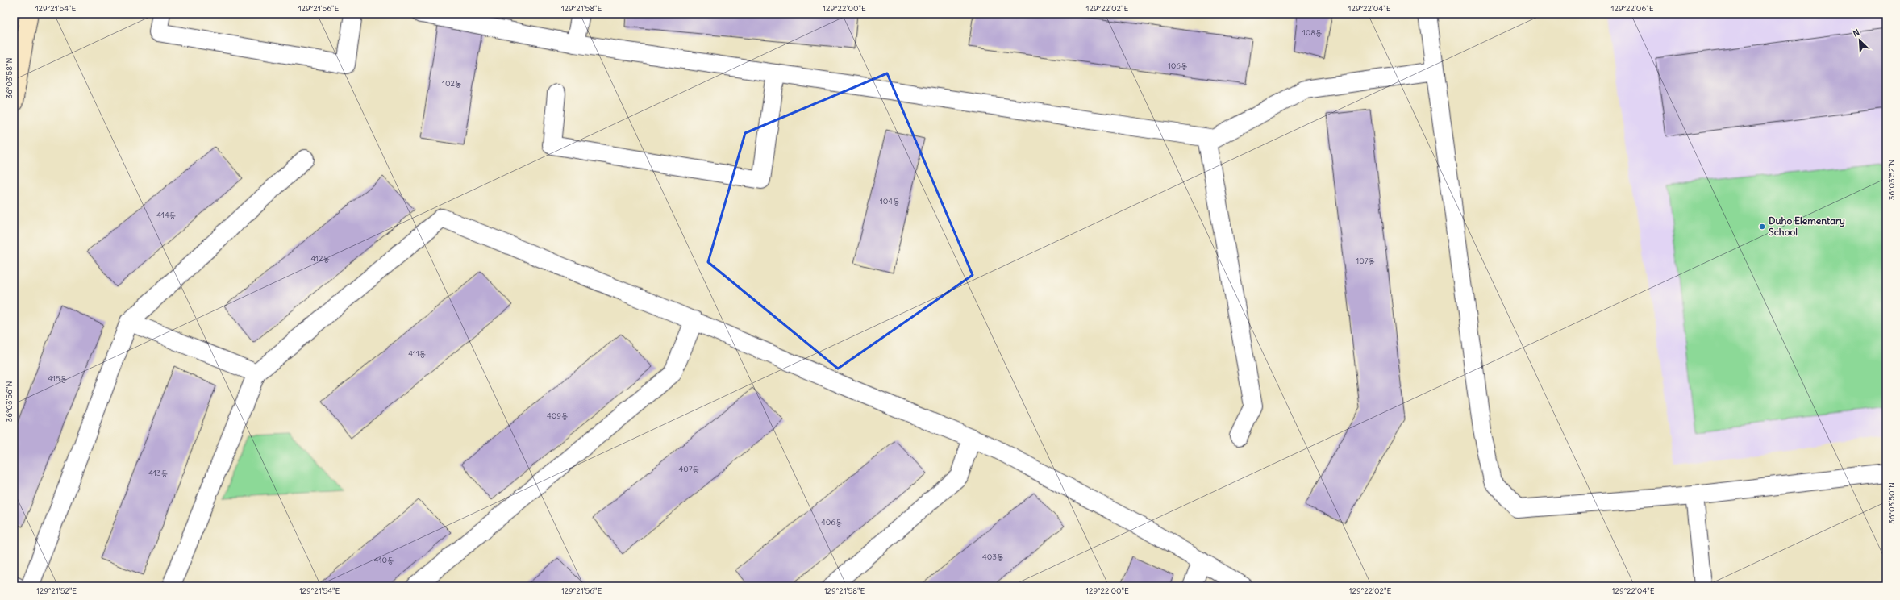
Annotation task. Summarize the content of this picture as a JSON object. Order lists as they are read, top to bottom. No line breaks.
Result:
{"places":["Duho Elementary School"],"house_numbers":["108동","106동","102동","104동","414동","412동","107동","411동","415동","409동","407동","413동","406동","403동","410동"],"north":"top left","coordinates":["129°21'54\"E","129°21'56\"E","129°21'58\"E","129°22'00\"E","129°22'02\"E","129°22'04\"E","129°22'06\"E","36°03'58\"N","36°03'52\"N","36°03'56\"N","36°03'50\"N","129°21'52\"E"]}
